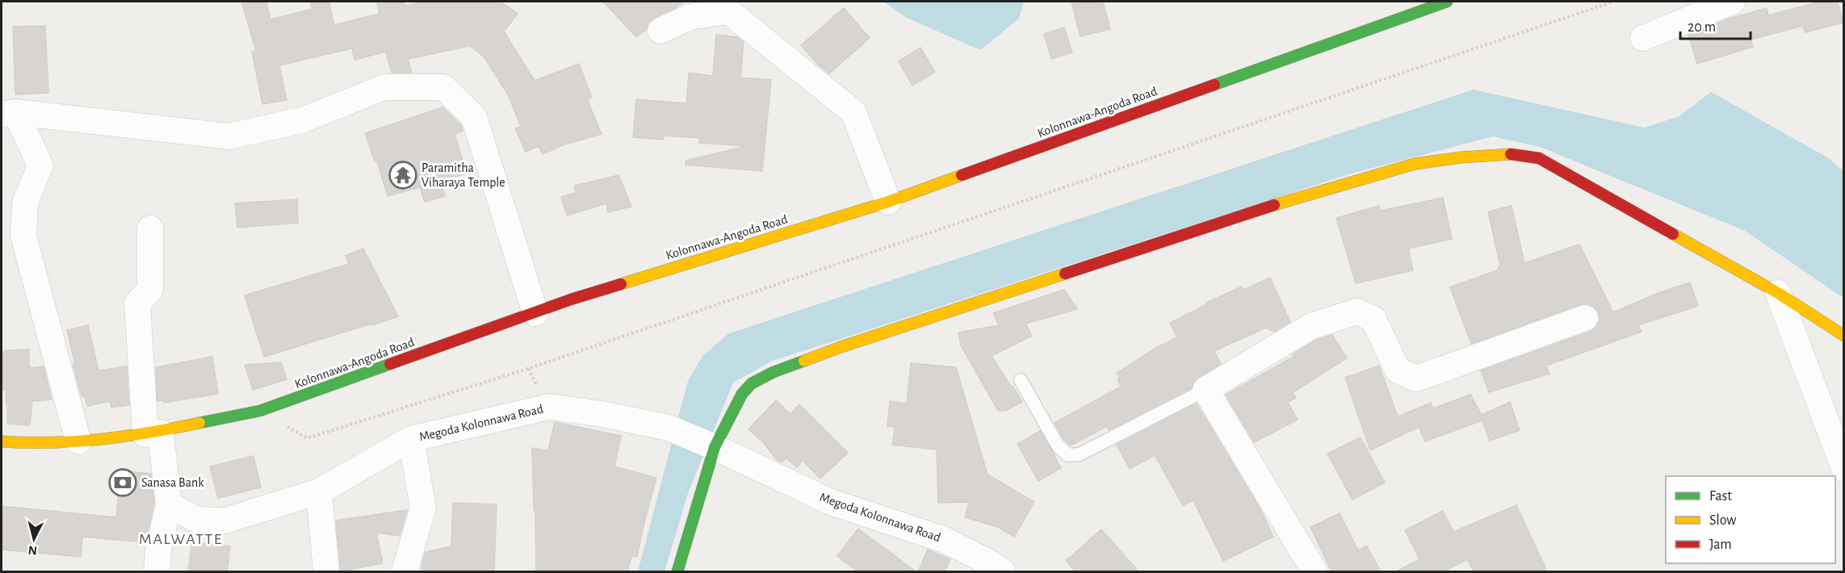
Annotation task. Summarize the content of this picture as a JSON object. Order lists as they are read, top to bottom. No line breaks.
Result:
{"streets":{"main road":["Kolonnawa-Angoda Road"],"street":["Megoda Kolonnawa Road"]},"districts":["MALWATTE"],"places":{"temple":["Paramitha Viharaya Temple"],"bank":["Sanasa Bank"]},"legend":["Fast","Slow","Jam"],"scale_bar":"20 m","north":"bottom"}
